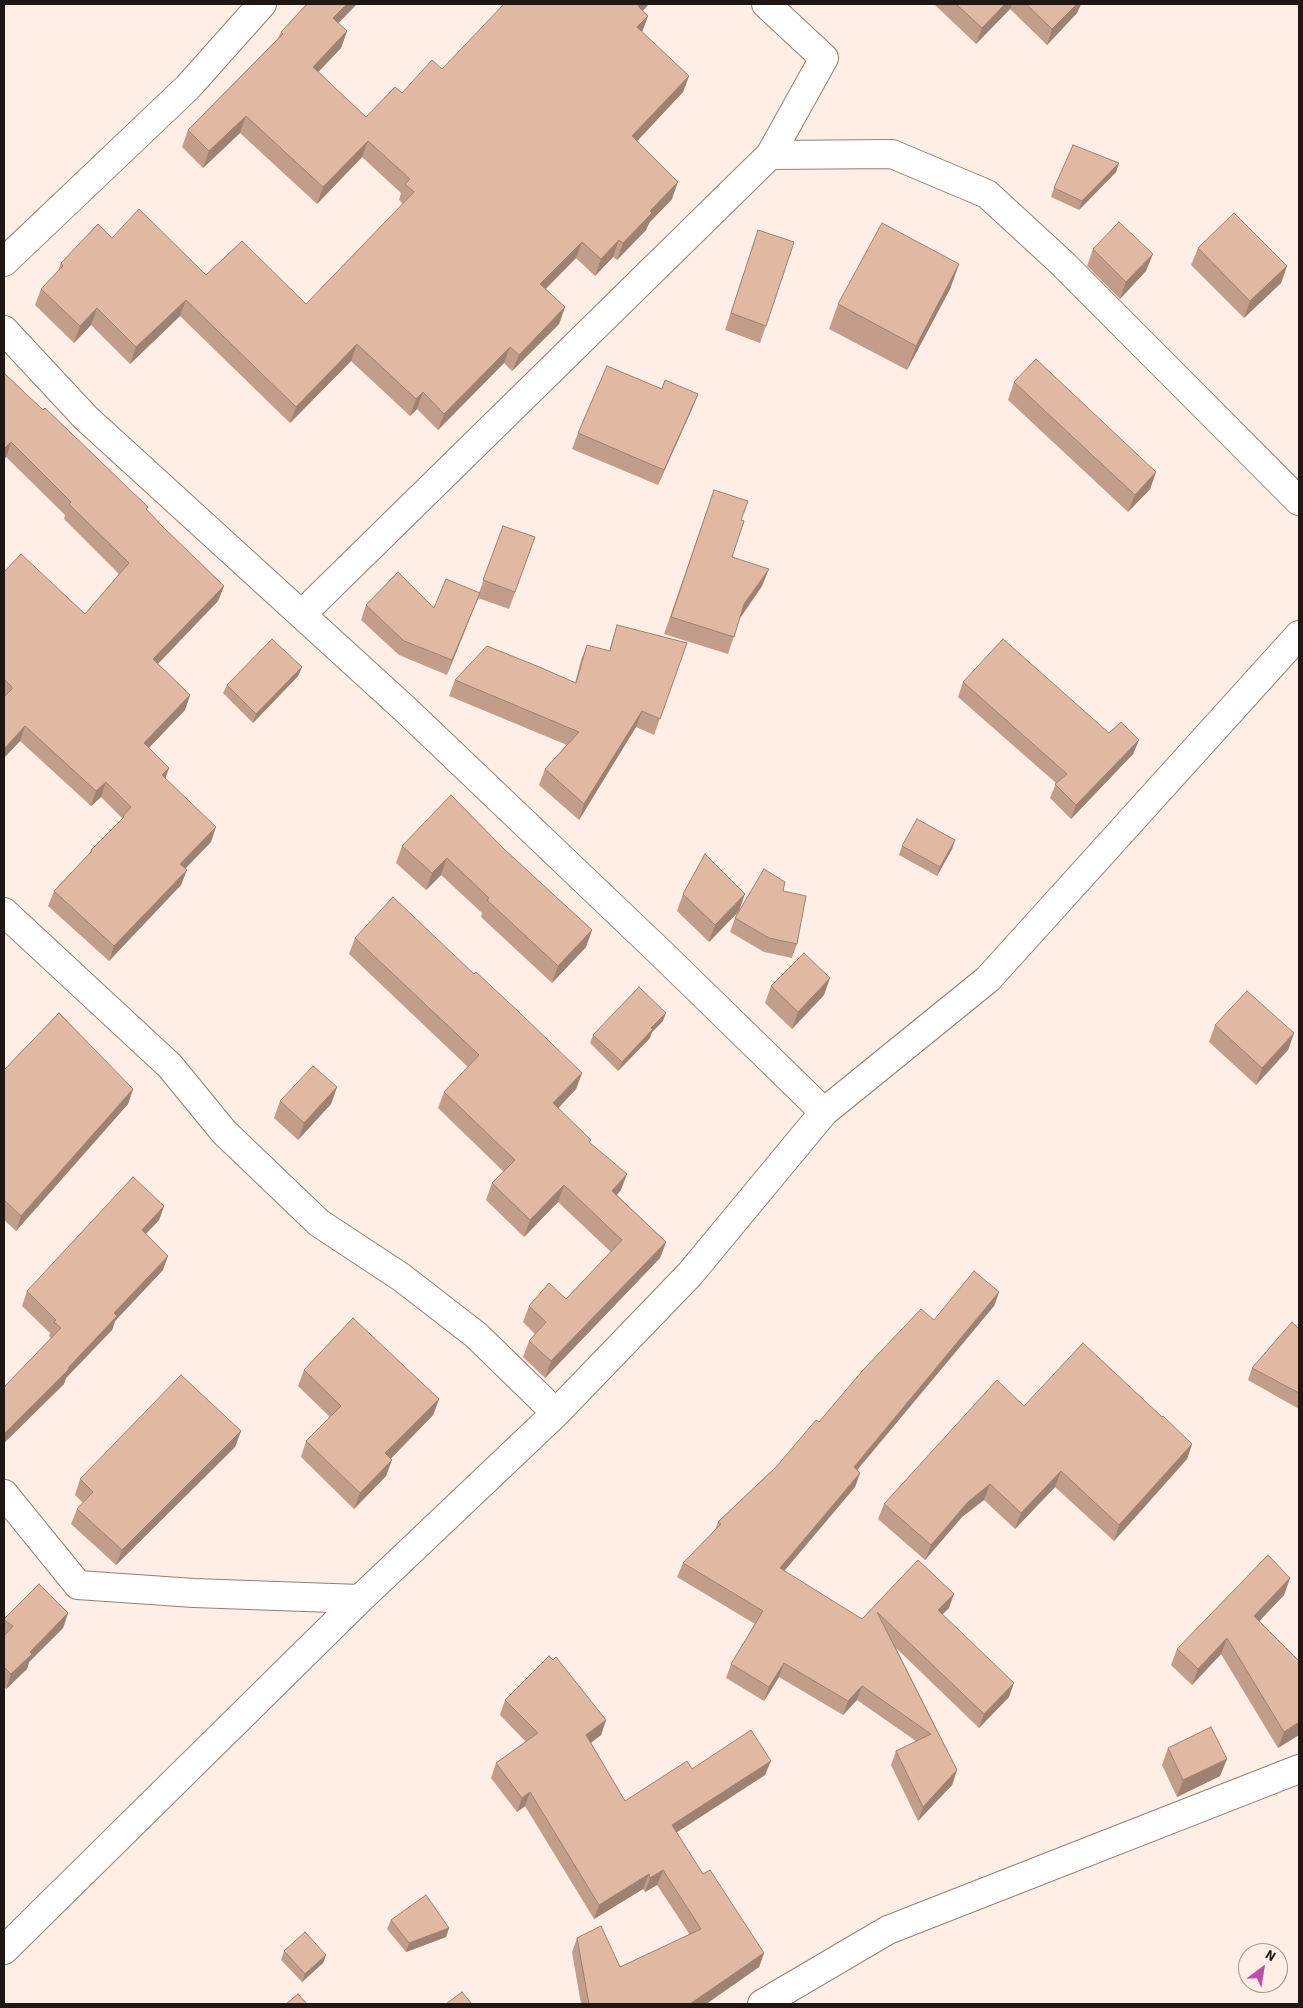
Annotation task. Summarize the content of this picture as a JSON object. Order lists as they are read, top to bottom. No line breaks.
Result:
{"north":"top right"}
